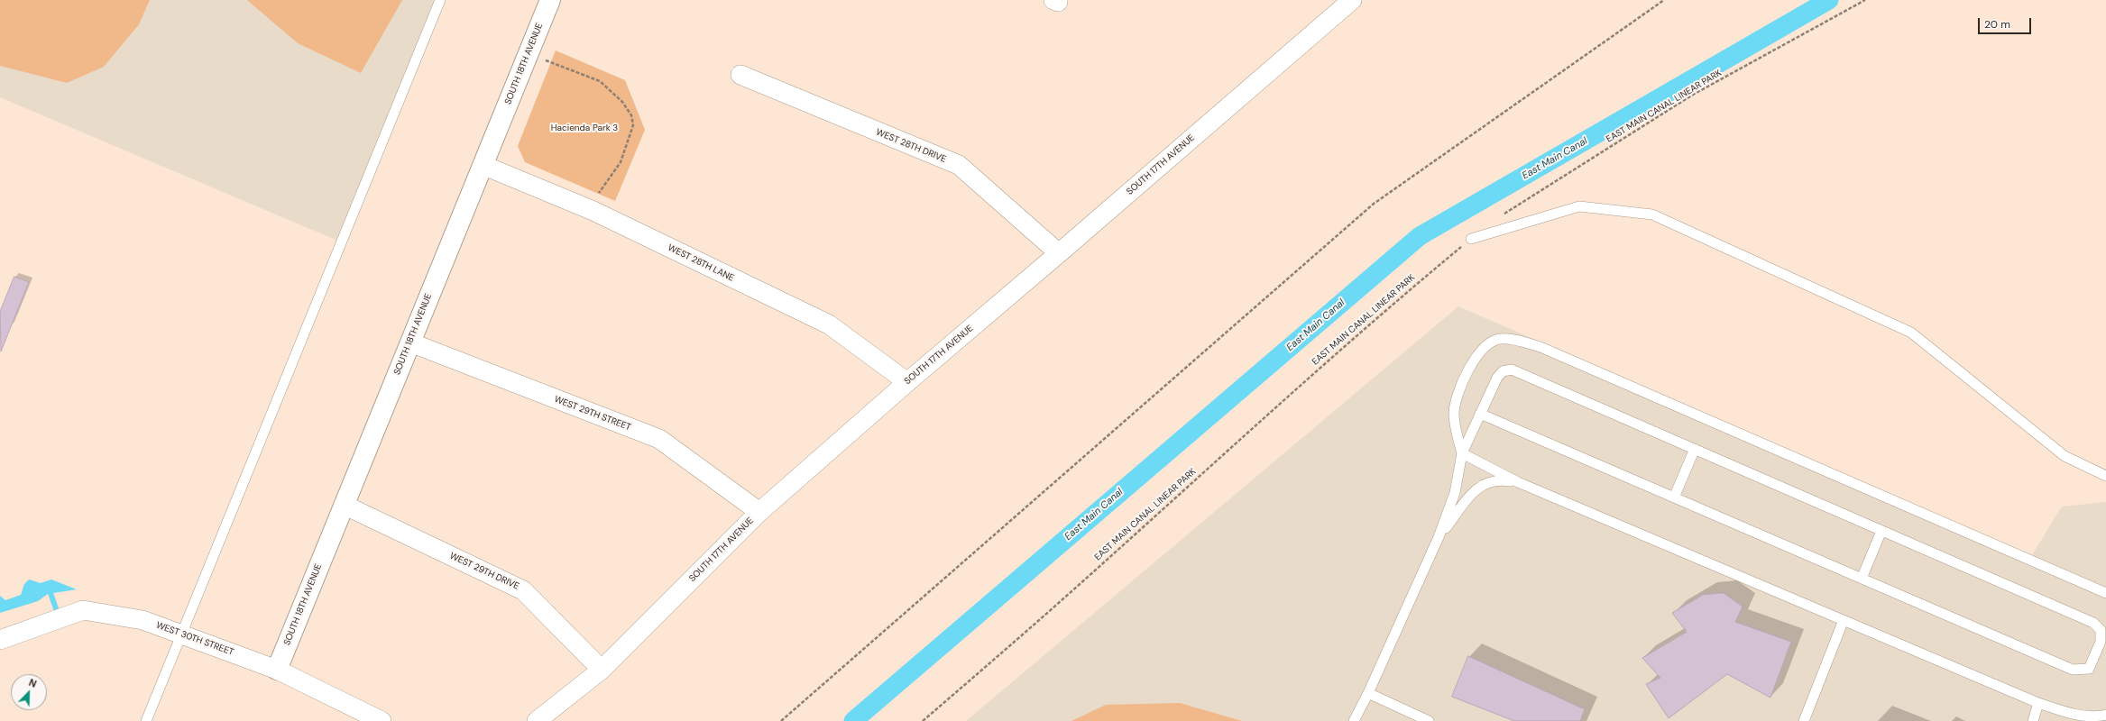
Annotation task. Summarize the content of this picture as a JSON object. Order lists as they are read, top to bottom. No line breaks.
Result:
{"streets":{"street":["SOUTH 18TH AVENUE","WEST 28TH DRIVE","SOUTH 17TH AVENUE","WEST 28TH LANE","WEST 29TH STREET","WEST 29TH DRIVE","WEST 30TH STREET"],"path":["EAST MAIN CANAL LINEAR PARK"]},"crossings":[["SOUTH 18TH AVENUE","WEST 28TH LANE"],["SOUTH 18TH AVENUE","WEST 29TH STREET"],["SOUTH 18TH AVENUE","WEST 29TH DRIVE"],["SOUTH 18TH AVENUE","WEST 30TH STREET"],["WEST 28TH DRIVE","SOUTH 17TH AVENUE"],["SOUTH 17TH AVENUE","WEST 28TH LANE"],["SOUTH 17TH AVENUE","WEST 29TH STREET"],["SOUTH 17TH AVENUE","WEST 29TH DRIVE"]],"water":["East Main Canal"],"parks":["Hacienda Park 3"],"scale_bar":"20 m","north":"top right"}
